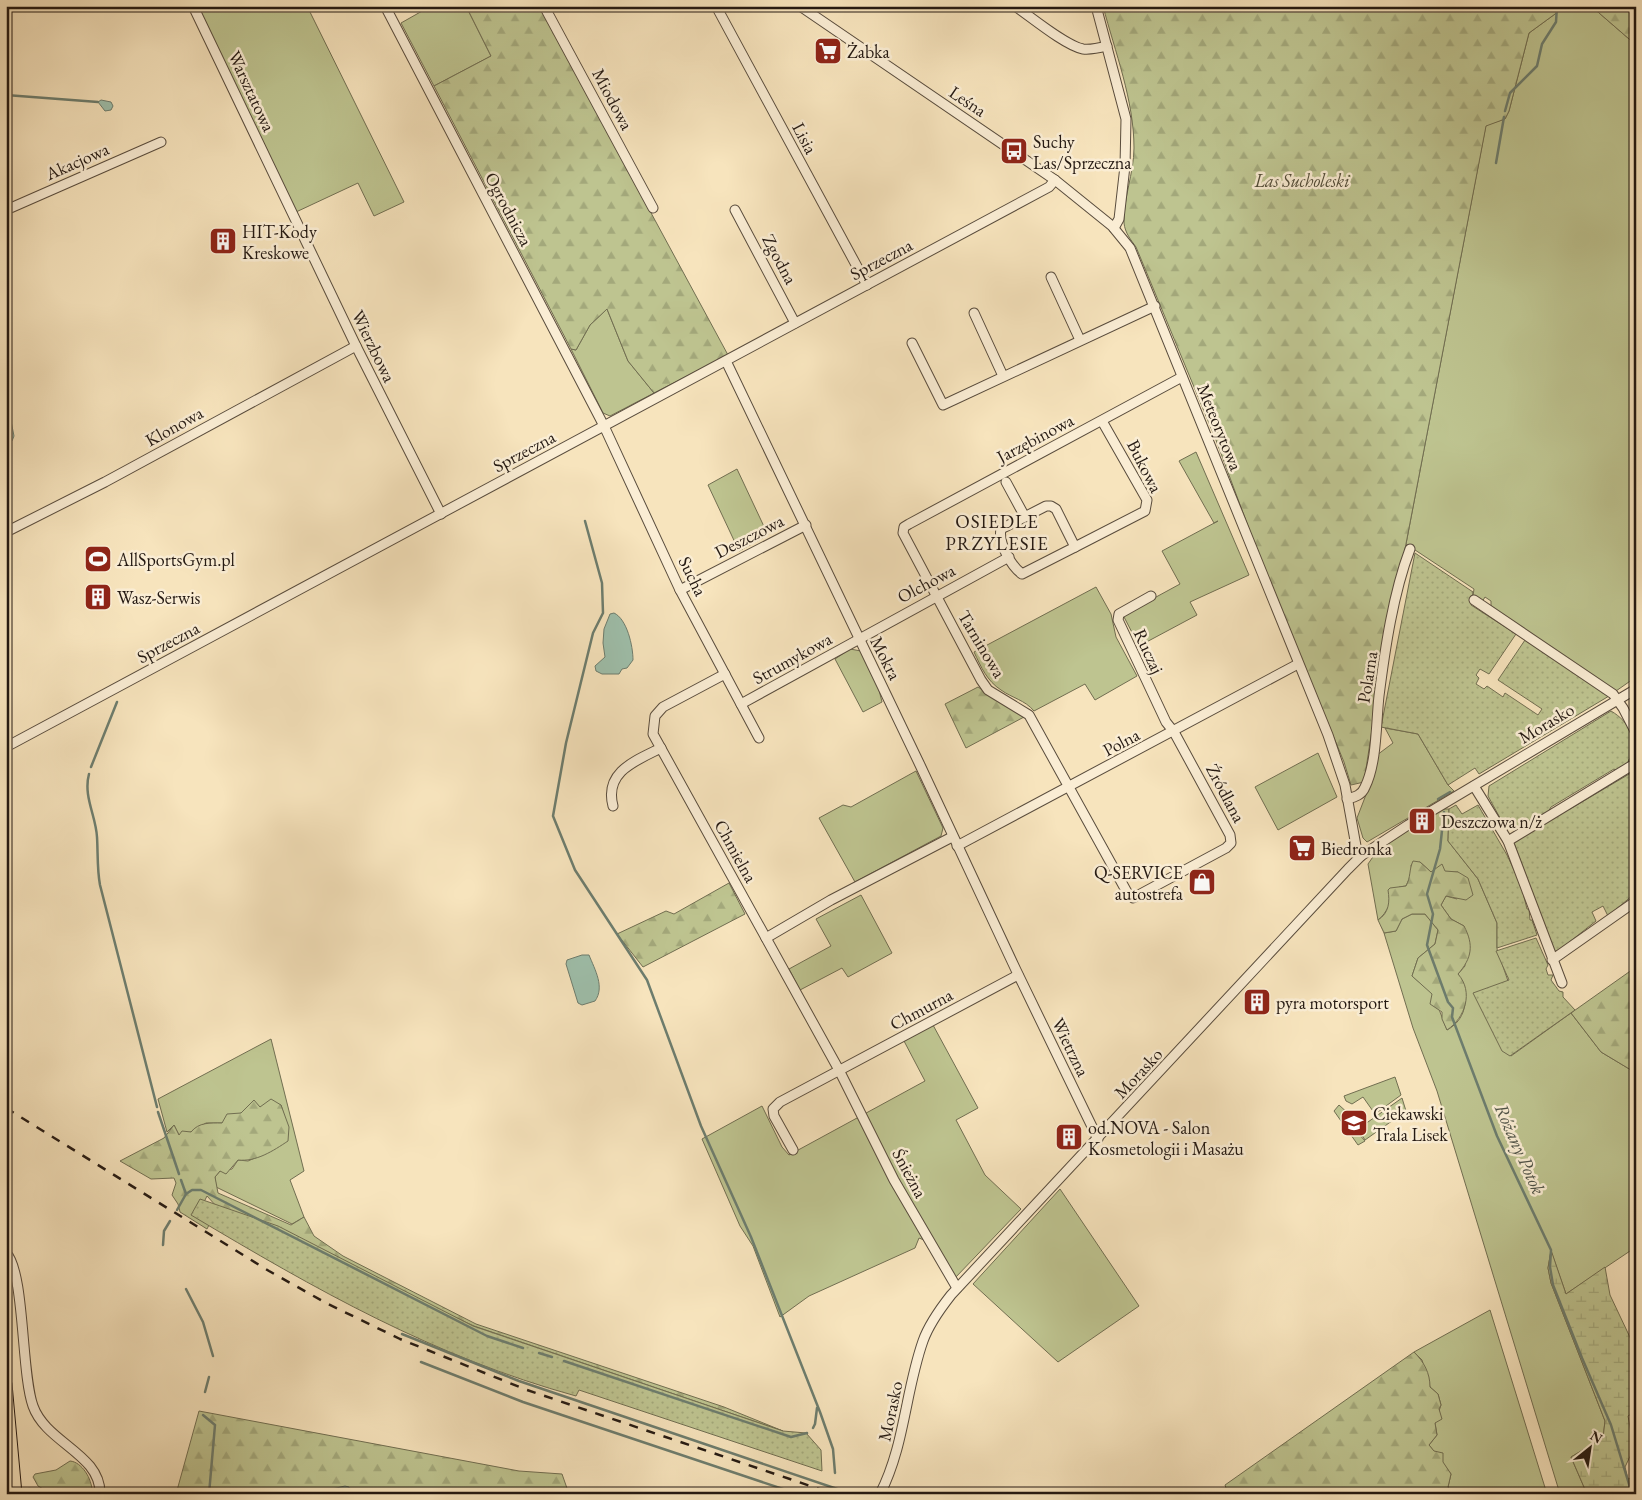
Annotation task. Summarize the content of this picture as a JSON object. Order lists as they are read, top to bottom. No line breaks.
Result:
{"streets":{"street":["Warsztatowa","Miodowa","Leśna","Lisia","Akacjowa","Ogrodnicza","Zgodna","Sprzeczna","Wierzbowa","Klonowa","Meteorytowa","Jarzębinowa","Bukowa","Deszczowa","Sucha","Olchowa","Tarninowa","Ruczaj","Strumykowa","Mokra","Polarna","Morasko","Polna","Źródlana","Chmielna","Chmurna","Wietrzna","Śnieżna"]},"crossings":[["Warsztatowa","Wierzbowa"],["Leśna","Sprzeczna"],["Leśna","Meteorytowa"],["Lisia","Sprzeczna"],["Ogrodnicza","Sprzeczna"],["Ogrodnicza","Sucha"],["Zgodna","Sprzeczna"],["Sprzeczna","Wierzbowa"],["Sprzeczna","Sucha"],["Sprzeczna","Mokra"],["Wierzbowa","Klonowa"],["Meteorytowa","Jarzębinowa"],["Meteorytowa","Polarna"],["Meteorytowa","Morasko"],["Meteorytowa","Polna"],["Jarzębinowa","Bukowa"],["Jarzębinowa","Tarninowa"],["Deszczowa","Sucha"],["Deszczowa","Mokra"],["Sucha","Strumykowa"],["Sucha","Chmielna"],["Olchowa","Tarninowa"],["Olchowa","Strumykowa"],["Olchowa","Mokra"],["Tarninowa","Polna"],["Tarninowa","Źródlana"],["Ruczaj","Polna"],["Ruczaj","Źródlana"],["Strumykowa","Mokra"],["Mokra","Polna"],["Mokra","Chmurna"],["Mokra","Wietrzna"],["Morasko","Wietrzna"],["Morasko","Śnieżna"],["Polna","Źródlana"],["Chmielna","Chmurna"],["Chmielna","Śnieżna"],["Chmurna","Wietrzna"],["Chmurna","Śnieżna"]],"districts":["OSIEDLE PRZYLESIE"],"water":["Różany Potok"],"parks":["Las Sucholeski"],"places":{"supermarket":["Żabka","Biedronka"],"bus stop":["Suchy Las/Sprzeczna"],"building":["HIT-Kody Kreskowe","Wasz-Serwis","Deszczowa n/ż","pyra motorsport","od.NOVA - Salon Kosmetologii i Masażu"],"sports":["AllSportsGym.pl"],"shop":["Q-SERVICE autostrefa"],"school or university":["Ciekawski Trala Lisek"]},"north":"top right"}
